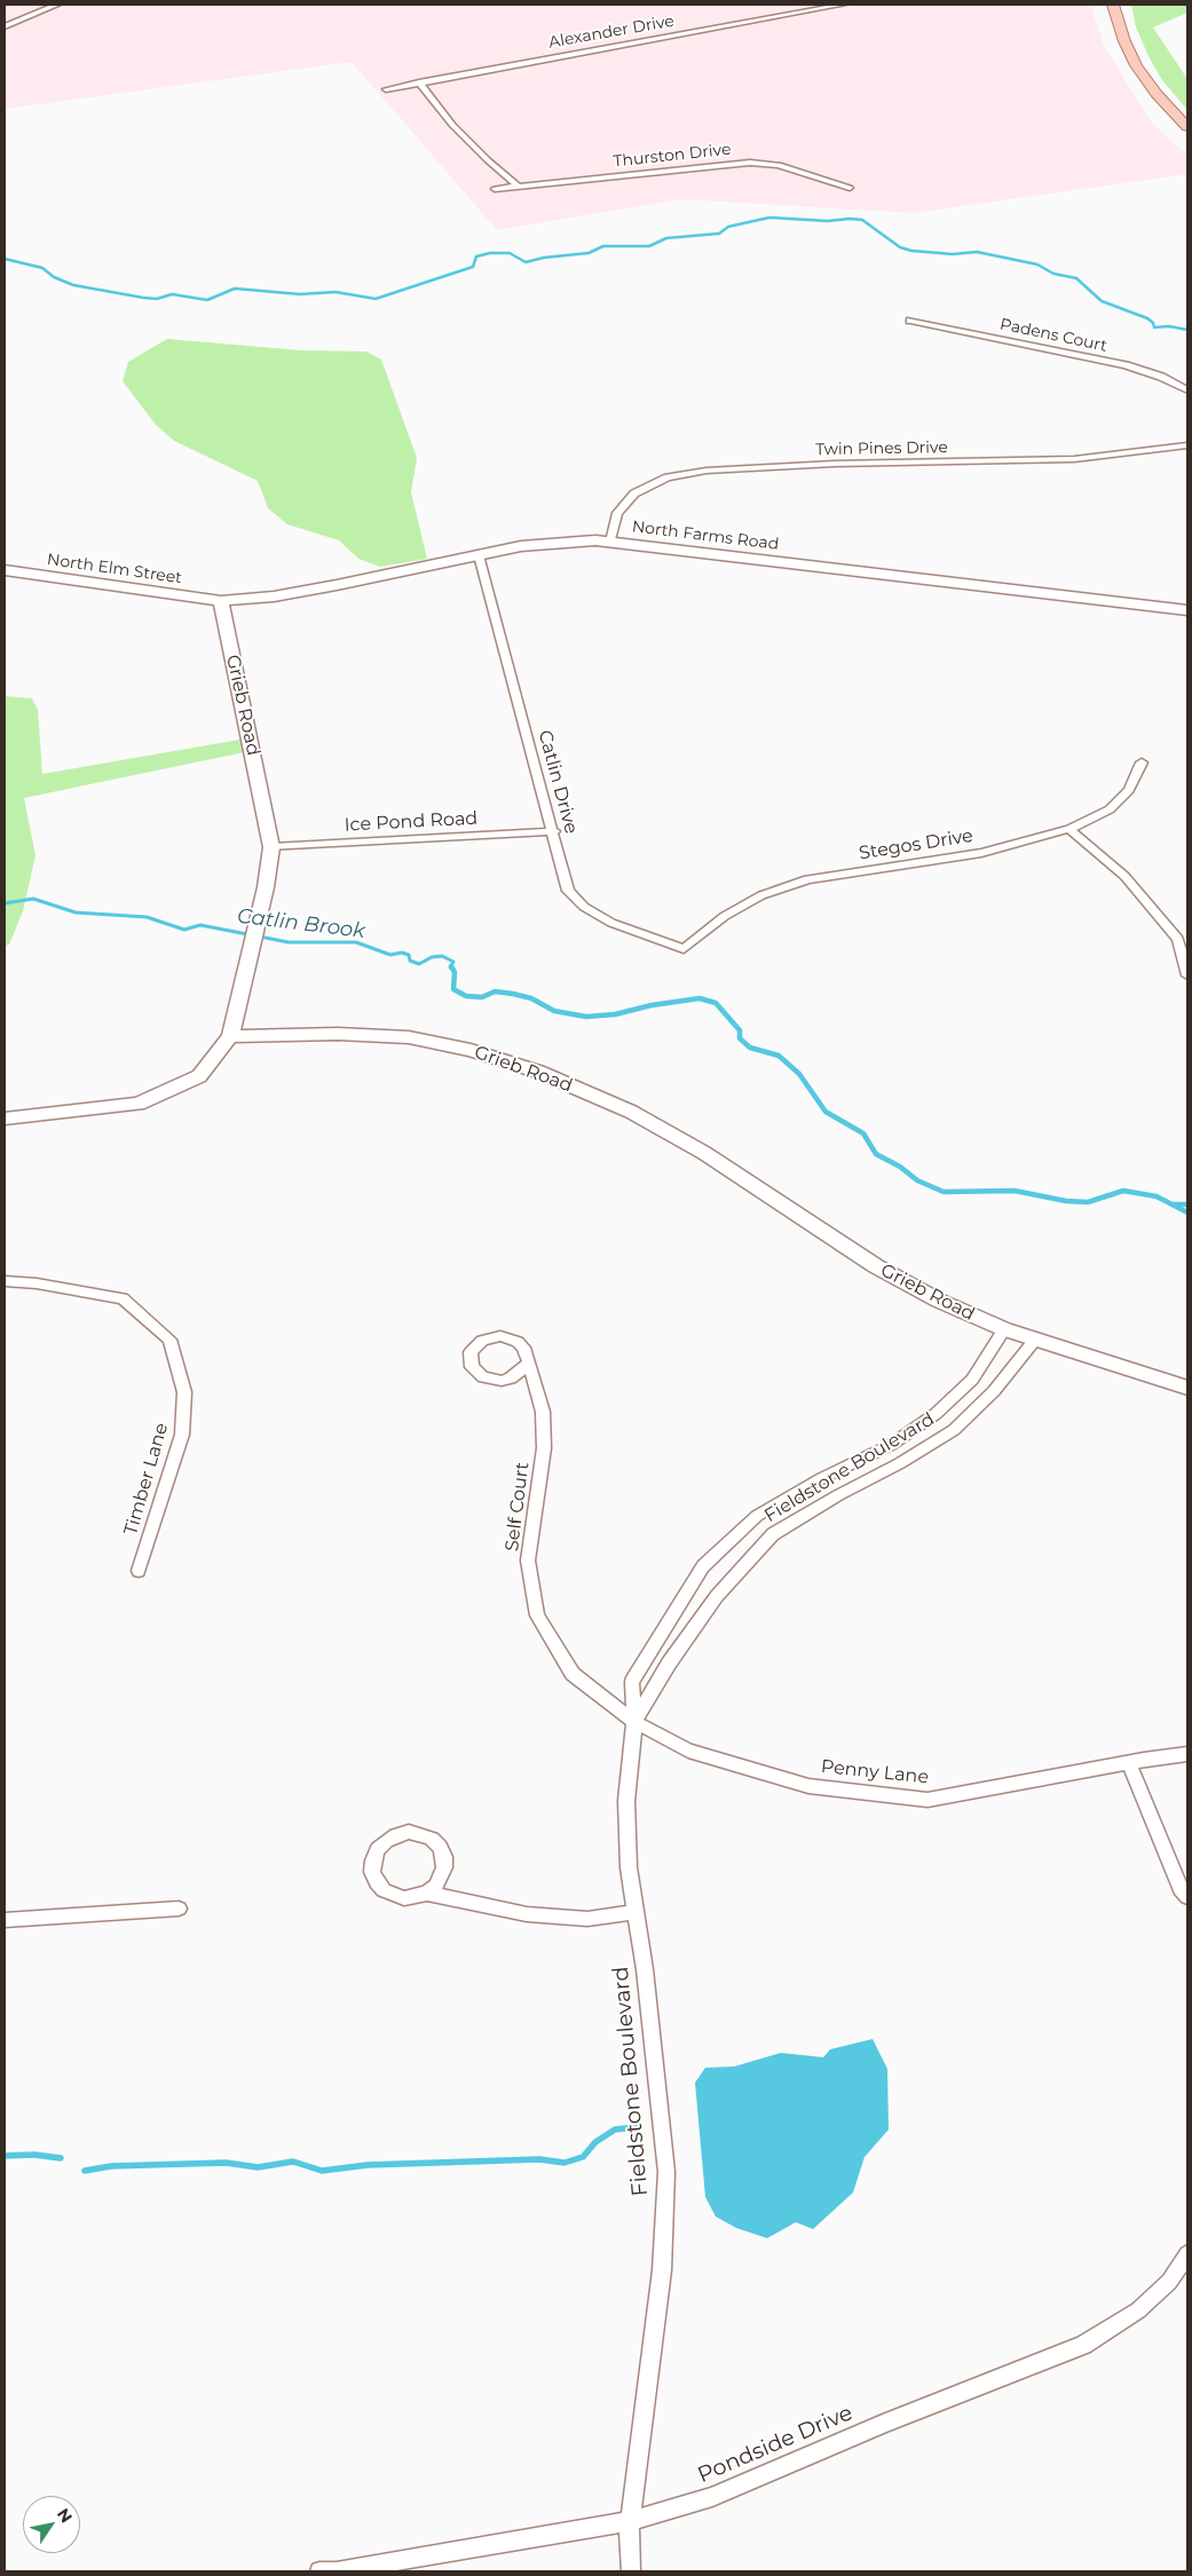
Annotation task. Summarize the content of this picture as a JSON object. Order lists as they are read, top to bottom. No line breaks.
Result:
{"streets":{"main road":["North Farms Road","North Elm Street","Grieb Road"],"street":["Alexander Drive","Thurston Drive","Padens Court","Twin Pines Drive","Catlin Drive","Ice Pond Road","Stegos Drive","Fieldstone Boulevard","Timber Lane","Self Court","Penny Lane","Pondside Drive"]},"crossings":[["Twin Pines Drive","North Farms Road"],["North Farms Road","North Elm Street"],["North Farms Road","Grieb Road"],["North Farms Road","Catlin Drive"],["North Elm Street","Grieb Road"],["Grieb Road","Ice Pond Road"],["Grieb Road","Fieldstone Boulevard"],["Catlin Drive","Ice Pond Road"],["Catlin Drive","Stegos Drive"],["Fieldstone Boulevard","Self Court"],["Fieldstone Boulevard","Penny Lane"],["Fieldstone Boulevard","Pondside Drive"],["Self Court","Penny Lane"]],"water":["Catlin Brook"],"north":"top right"}
